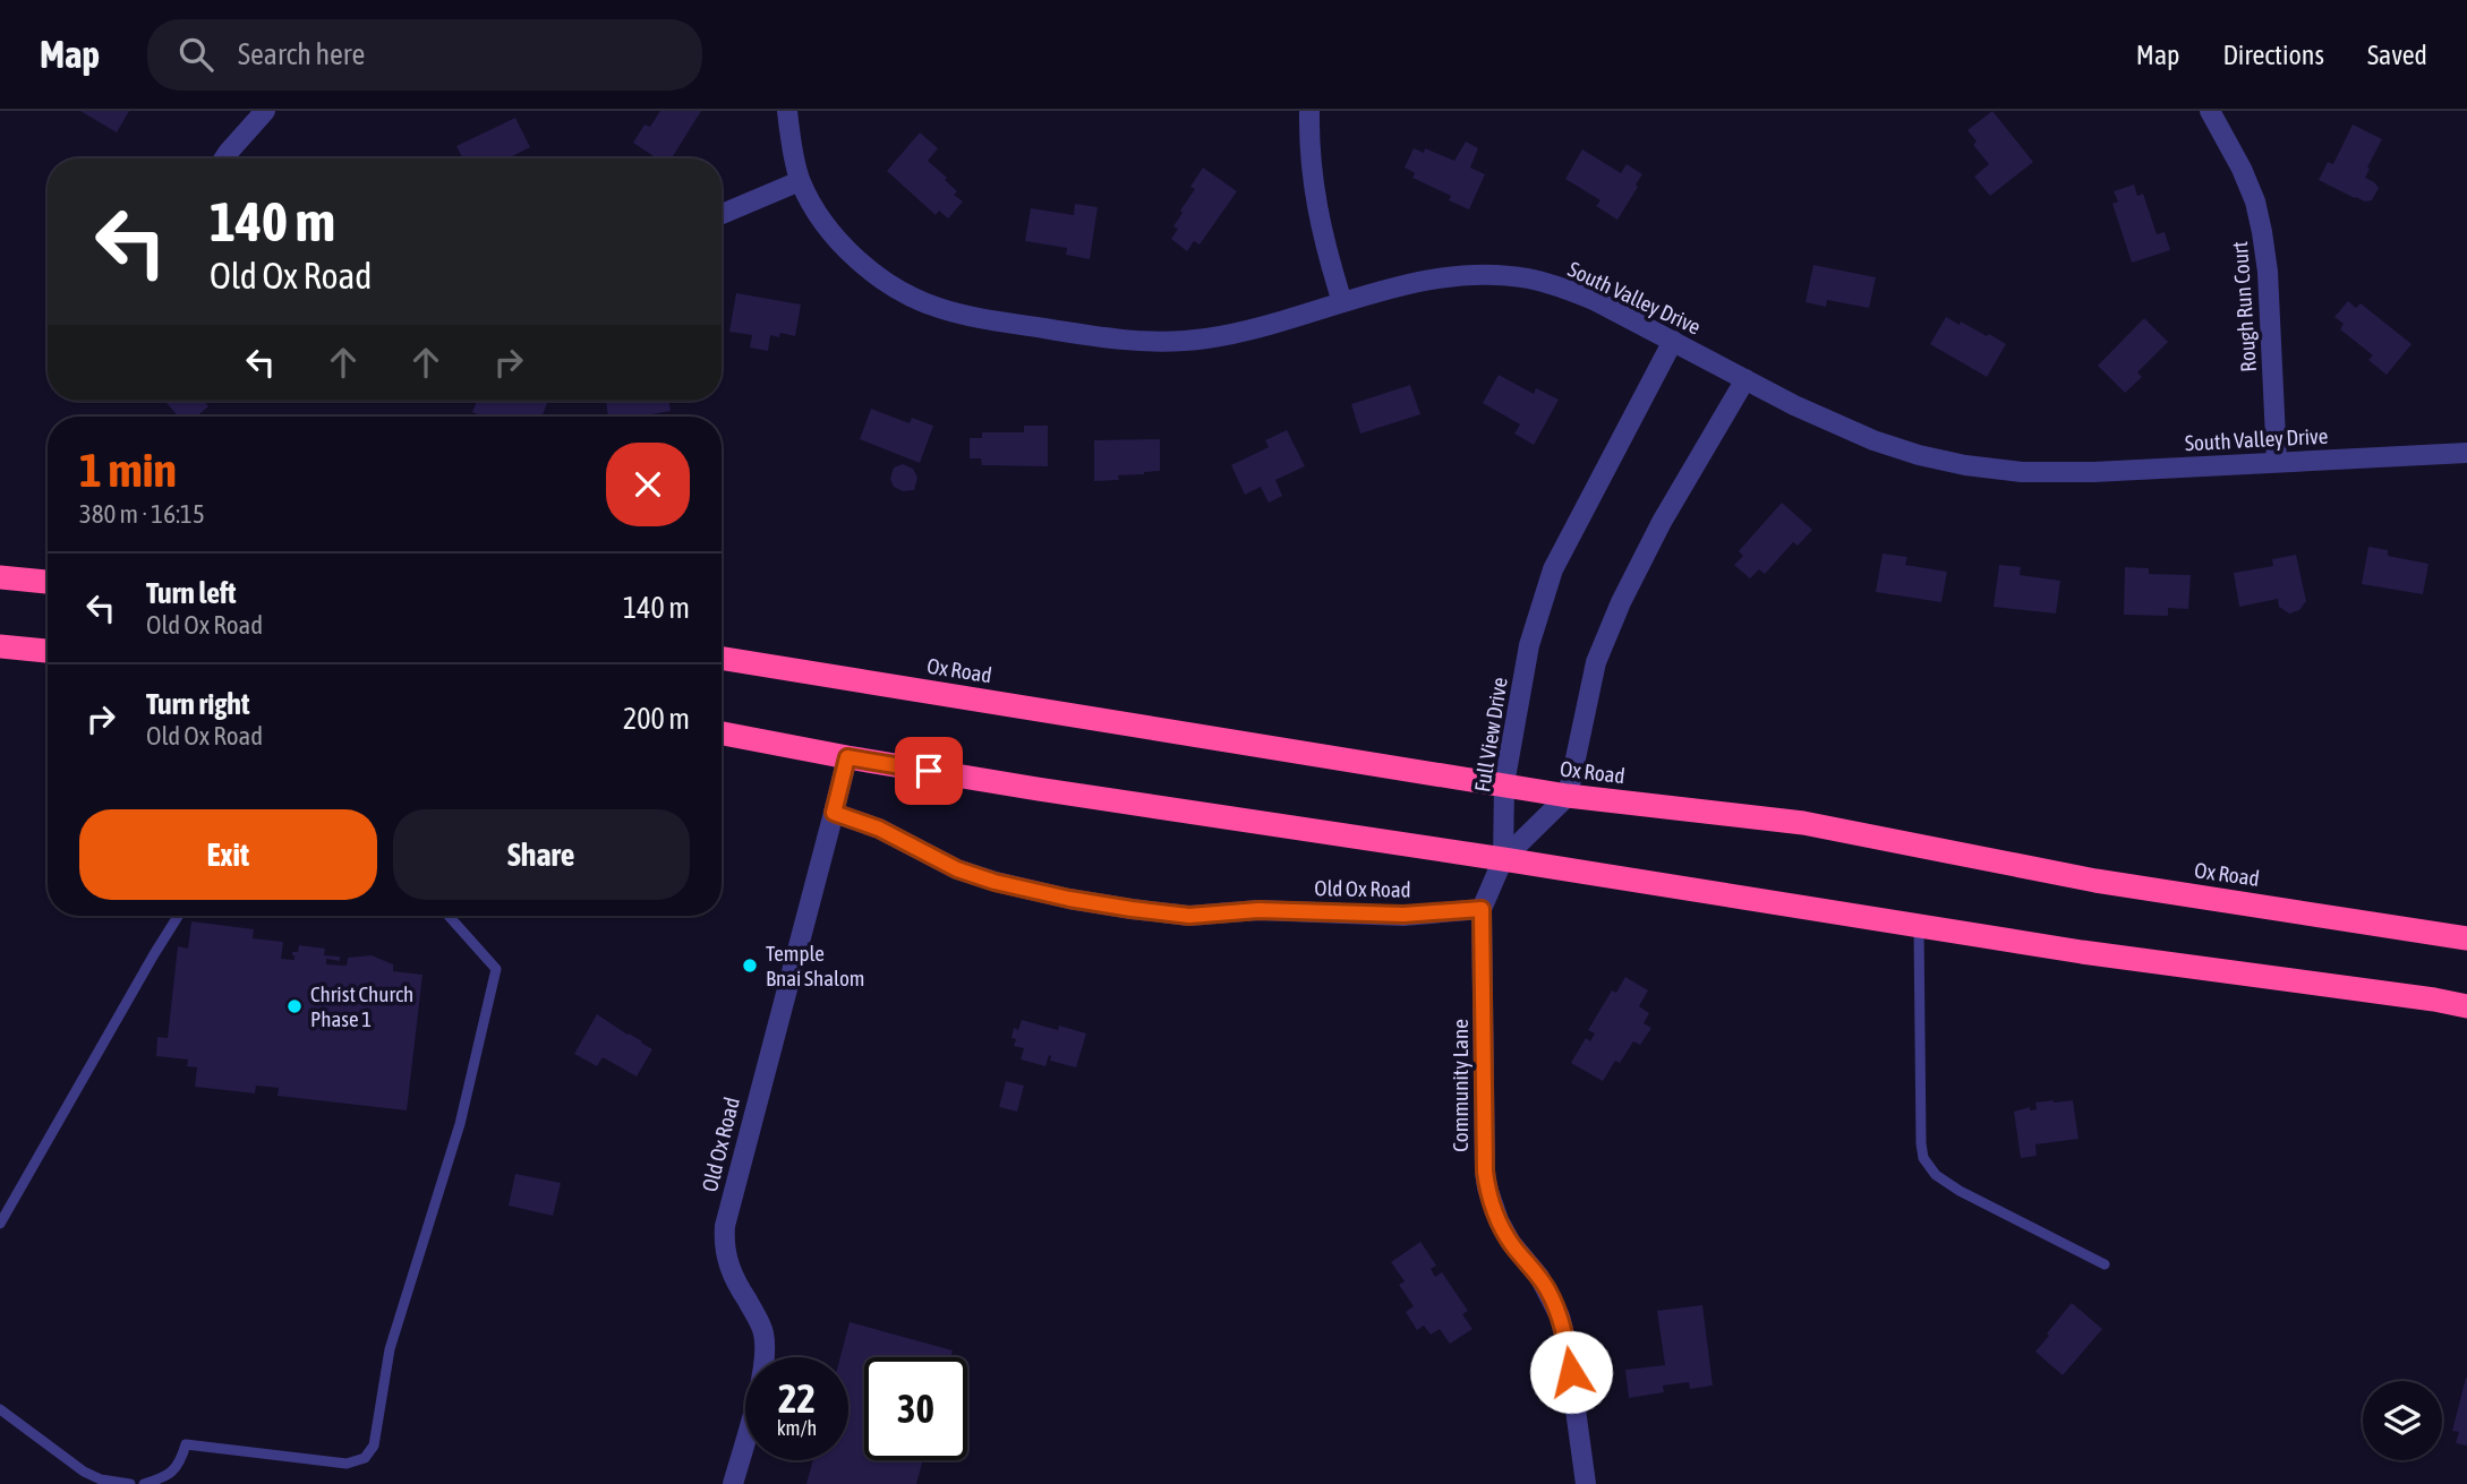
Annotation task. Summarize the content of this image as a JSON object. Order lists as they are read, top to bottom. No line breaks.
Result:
{"streets":{"highway":["Ox Road"],"street":["South Valley Drive","Rough Run Court","Full View Drive","Old Ox Road","Community Lane"]},"crossings":[["South Valley Drive","Rough Run Court"],["South Valley Drive","Full View Drive"],["Ox Road","Full View Drive"],["Full View Drive","Community Lane"],["Old Ox Road","Community Lane"]],"places":["Temple Bnai Shalom","Christ Church Phase 1"],"page":{"header":"Map","search":"Search here","nav":["Map","Directions","Saved"],"turn":["140 m","Old Ox Road"],"heading":["1 min","380 m · 16:15"],"list":[{"name":"Turn left","note":"Old Ox Road","value":"140 m"},{"name":"Turn right","note":"Old Ox Road","value":"200 m"}],"buttons":["Exit","Share"],"speed":"22 km/h","limit":"30"}}
